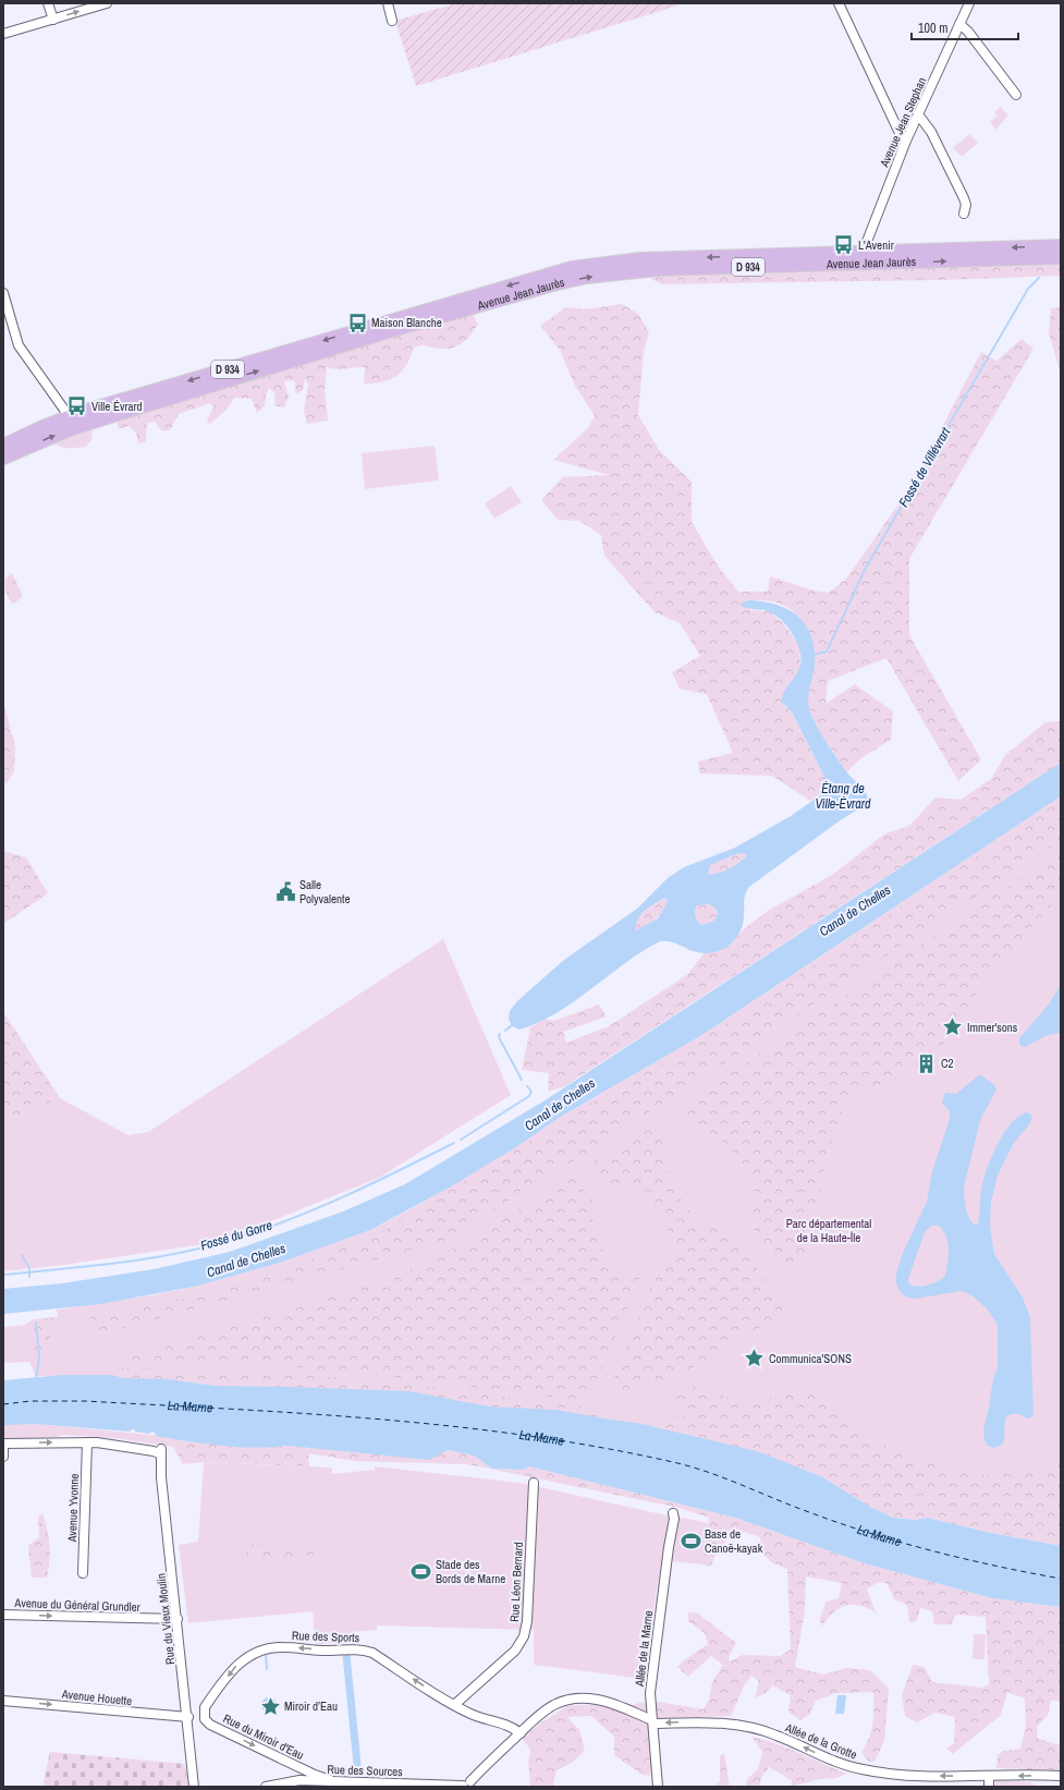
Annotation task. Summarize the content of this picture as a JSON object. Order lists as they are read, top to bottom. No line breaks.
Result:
{"streets":{"main road":["Avenue Jean Jaurès","D 934"],"street":["Avenue Jean Stephan","Avenue Yvonne","Rue Léon Bernard","Avenue du Général Grundler","Rue du Vieux Moulin","Rue des Sports","Allée de la Marne","Avenue Houette","Rue du Miroir d'Eau","Allée de la Grotte","Rue des Sources"]},"crossings":[["Avenue Jean Stephan","Avenue Jean Jaurès"],["Avenue Yvonne","Rue du Vieux Moulin"],["Rue Léon Bernard","Rue des Sports"],["Avenue du Général Grundler","Rue du Vieux Moulin"],["Rue du Vieux Moulin","Avenue Houette"],["Rue des Sports","Rue du Miroir d'Eau"],["Rue des Sports","Allée de la Grotte"],["Allée de la Marne","Allée de la Grotte"],["Rue du Miroir d'Eau","Rue des Sources"]],"one_way":["Avenue du Général Grundler","Avenue Houette","Rue du Miroir d'Eau","Allée de la Grotte"],"water":["Fossé de Villévrart","Étang de Ville-Évrard","Canal de Chelles","Fossé du Gorre","La Marne"],"parks":["Parc départemental de la Haute-Île"],"places":{"bus stop":["L'Avenir","Maison Blanche","Ville Évrard"],"public building":["Salle Polyvalente"],"place":["Immer'sons","Communica'SONS","Miroir d’Eau"],"building":["C2"],"sports":["Base de Canoë-kayak","Stade des Bords de Marne"]},"scale_bar":"100 m"}
